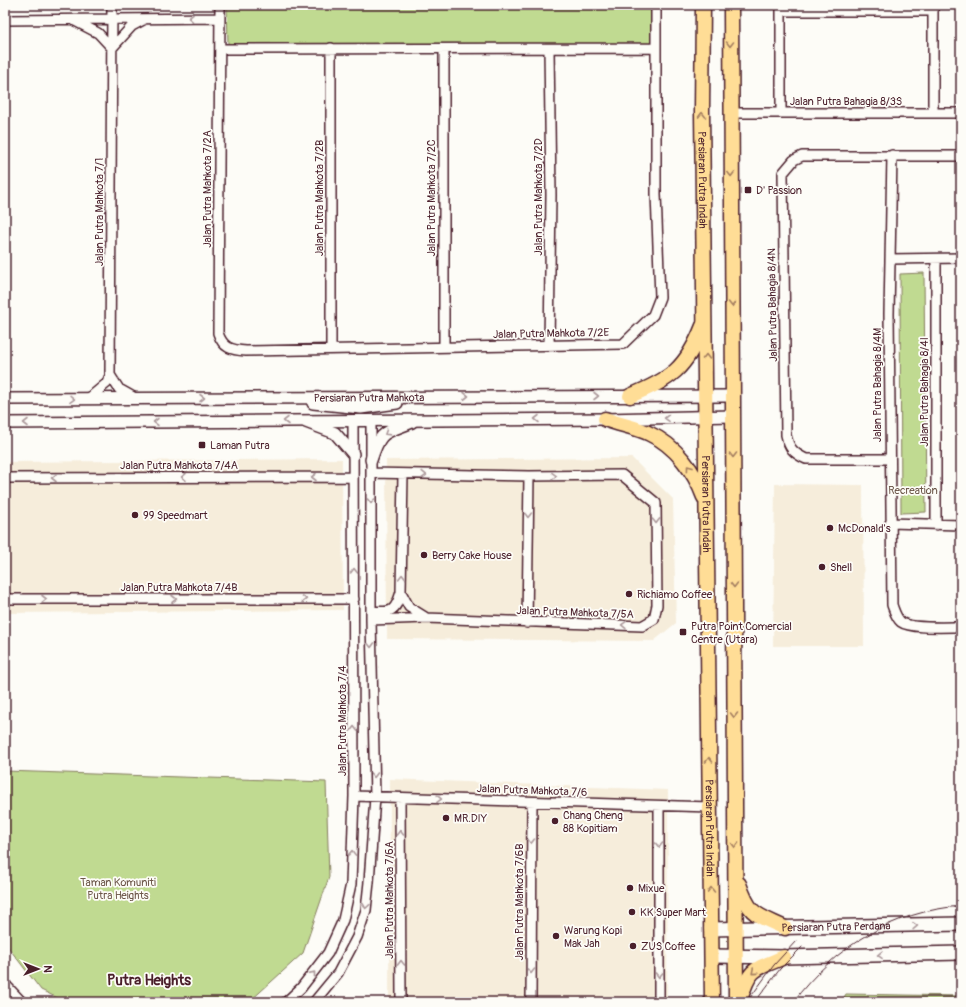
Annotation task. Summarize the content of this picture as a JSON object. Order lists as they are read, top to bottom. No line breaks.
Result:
{"streets":{"main road":["Persiaran Putra Indah","Persiaran Putra Perdana"],"street":["Jalan Putra Bahagia 8/3S","Jalan Putra Mahkota 7/2A","Jalan Putra Mahkota 7/2D","Jalan Putra Mahkota 7/2B","Jalan Putra Mahkota 7/2C","Jalan Putra Mahkota 7/1","Jalan Putra Bahagia 8/4N","Jalan Putra Mahkota 7/2E","Jalan Putra Bahagia 8/4M","Jalan Putra Bahagia 8/4I","Persiaran Putra Mahkota","Jalan Putra Mahkota 7/4A","Jalan Putra Mahkota 7/4B","Jalan Putra Mahkota 7/5A","Jalan Putra Mahkota 7/4","Jalan Putra Mahkota 7/6","Jalan Putra Mahkota 7/6A","Jalan Putra Mahkota 7/6B"]},"crossings":[["Persiaran Putra Indah","Persiaran Putra Mahkota"],["Persiaran Putra Indah","Jalan Putra Mahkota 7/6"],["Persiaran Putra Indah","Persiaran Putra Perdana"],["Jalan Putra Mahkota 7/2A","Jalan Putra Mahkota 7/2E"],["Jalan Putra Mahkota 7/2D","Jalan Putra Mahkota 7/2E"],["Jalan Putra Mahkota 7/2B","Jalan Putra Mahkota 7/2E"],["Jalan Putra Mahkota 7/2C","Jalan Putra Mahkota 7/2E"],["Jalan Putra Bahagia 8/4N","Jalan Putra Bahagia 8/4M"],["Persiaran Putra Mahkota","Jalan Putra Mahkota 7/4"],["Jalan Putra Mahkota 7/4A","Jalan Putra Mahkota 7/4"],["Jalan Putra Mahkota 7/4B","Jalan Putra Mahkota 7/4"],["Jalan Putra Mahkota 7/4","Jalan Putra Mahkota 7/6"],["Jalan Putra Mahkota 7/6","Jalan Putra Mahkota 7/6A"],["Jalan Putra Mahkota 7/6","Jalan Putra Mahkota 7/6B"]],"one_way":["Jalan Putra Mahkota 7/4A","Jalan Putra Mahkota 7/4B","Jalan Putra Mahkota 7/6","Jalan Putra Mahkota 7/6B"],"districts":["Putra Heights"],"parks":["Recreation","Taman Komuniti Putra Heights"],"places":{"transit":["D' Passion","Laman Putra","Putra Point Comercial Centre (Utara)"],"other":["99 Speedmart","McDonald's","Berry Cake House","Shell","Richiamo Coffee","MR.DIY","Chang Cheng 88 Kopitiam","Mixue","KK Super Mart","Warung Kopi Mak Jah","ZUS Coffee"]},"north":"right"}
